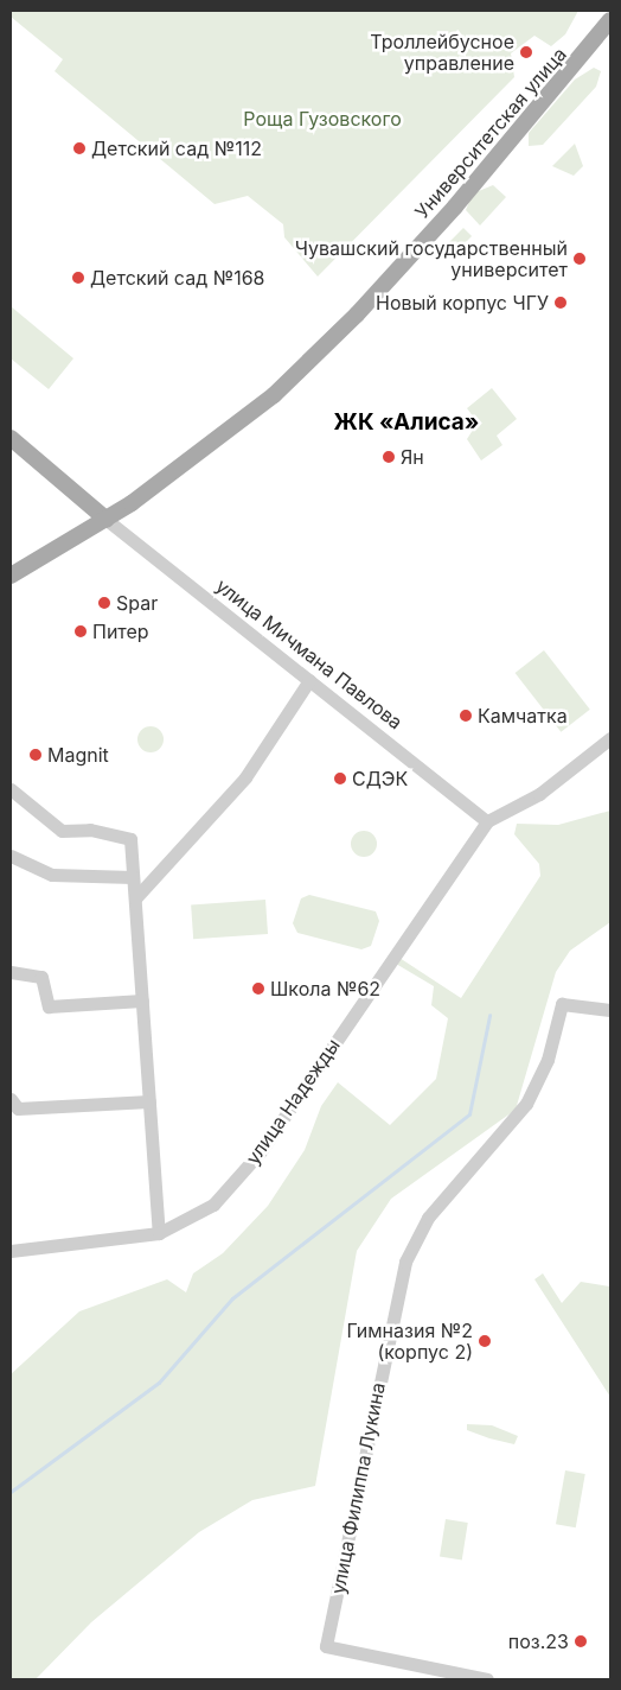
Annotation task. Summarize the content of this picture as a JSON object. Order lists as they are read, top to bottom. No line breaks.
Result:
{"streets":{"main road":["Университетская улица","улица Мичмана Павлова"],"street":["улица Надежды","улица Филиппа Лукина"]},"crossings":[["Университетская улица","улица Мичмана Павлова"],["улица Мичмана Павлова","улица Надежды"]],"districts":["ЖК «Алиса»"],"parks":["Роща Гузовского"],"places":["Троллейбусное управление","Детский сад №112","Чувашский государственный университет","Детский сад №168","Новый корпус ЧГУ","Ян","Spar","Питер","Камчатка","Magnit","СДЭК","Школа №62","Гимназия №2 (корпус 2)","поз.23"]}
